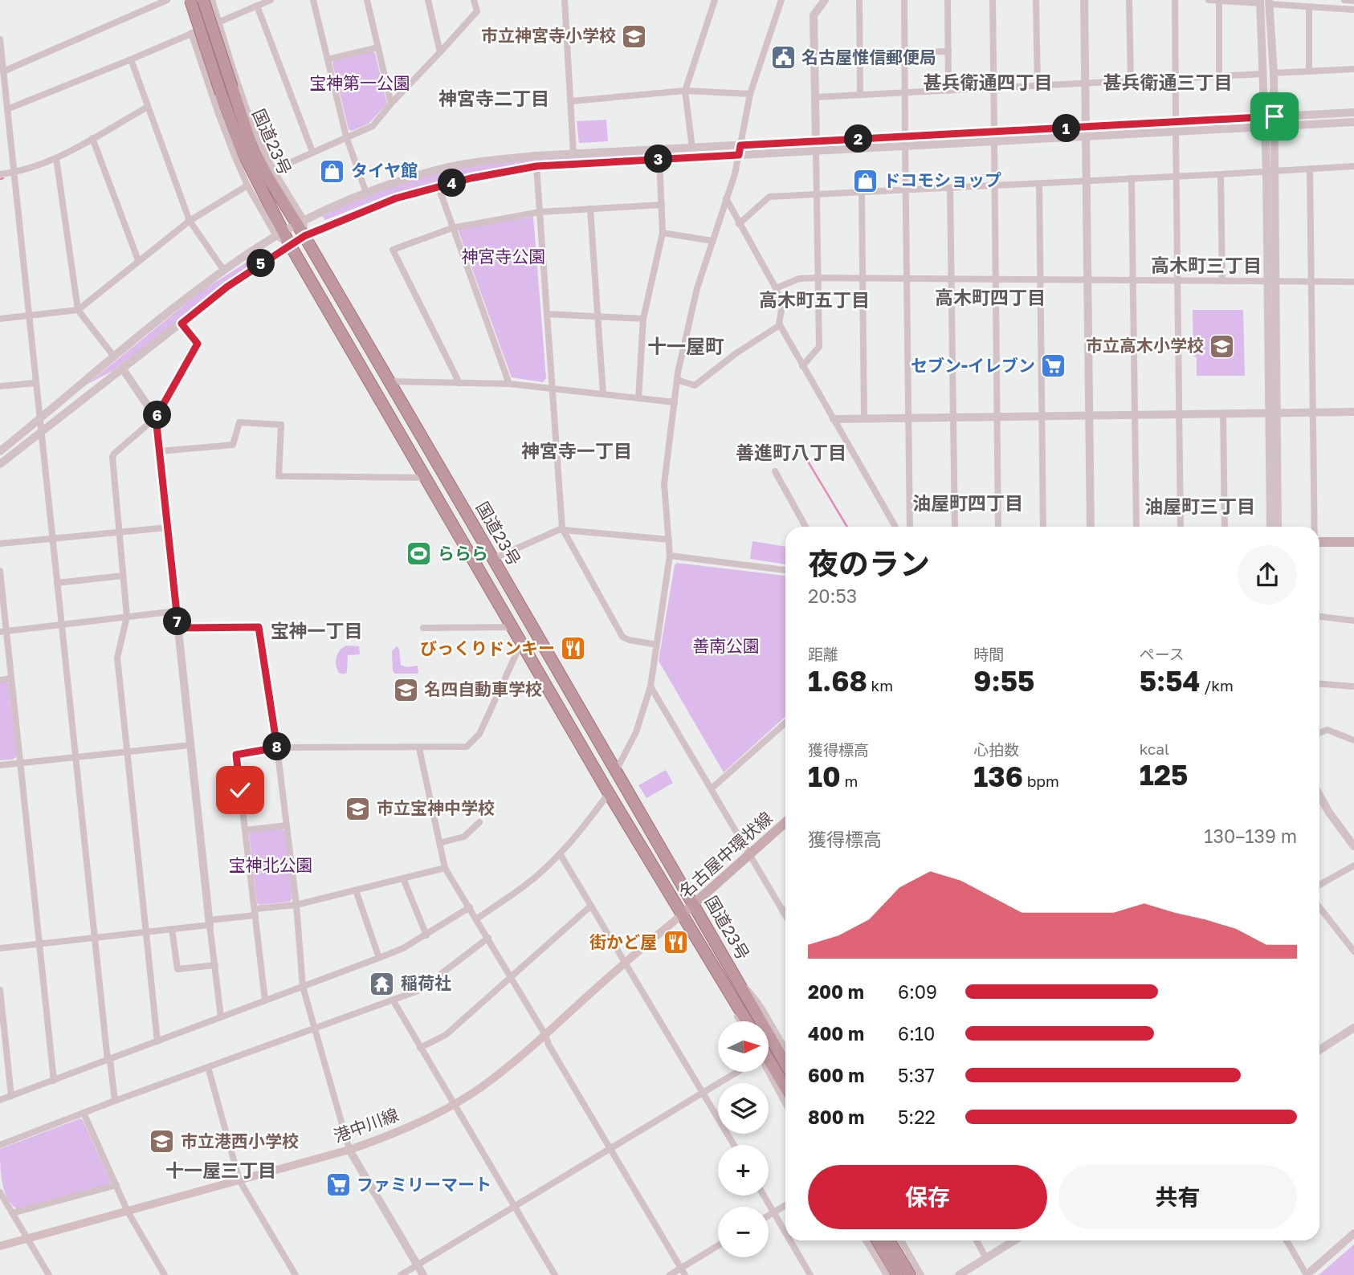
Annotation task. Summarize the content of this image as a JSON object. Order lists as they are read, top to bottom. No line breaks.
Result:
{"streets":{"highway":["国道23号"],"main road":["名古屋中環状線","港中川線"]},"crossings":[["国道23号","名古屋中環状線"],["国道23号","港中川線"],["名古屋中環状線","港中川線"]],"districts":["甚兵衛通四丁目","甚兵衛通三丁目","神宮寺二丁目","高木町三丁目","高木町四丁目","高木町五丁目","十一屋町","神宮寺一丁目","善進町八丁目","油屋町四丁目","油屋町三丁目","宝神一丁目","十一屋三丁目"],"parks":["宝神第一公園","神宮寺公園","善南公園","宝神北公園"],"places":{"school or university":["市立神宮寺小学校","市立高木小学校","名四自動車学校","市立宝神中学校","市立港西小学校"],"public building":["名古屋惟信郵便局"],"shop":["タイヤ館","ドコモショップ"],"supermarket":["セブン-イレブン","ファミリーマート"],"sports":["ららら"],"restaurant":["びっくりドンキー","街かど屋"],"temple":["稲荷社"]},"north":"right","page":{"pins":["1","2","3","4","5","6","7","8"],"heading":["夜のラン","20:53"],"stats":[["距離","1.68 km"],["時間","9:55"],["ペース","5:54 /km"],["獲得標高","10 m"],["心拍数","136 bpm"],["kcal","125"]],"chart":["獲得標高","130–139 m"],"list":[{"name":"200 m","note":"6:09"},{"name":"400 m","note":"6:10"},{"name":"600 m","note":"5:37"},{"name":"800 m","note":"5:22"}],"map_buttons":["+","−"],"buttons":["保存","共有"]}}
